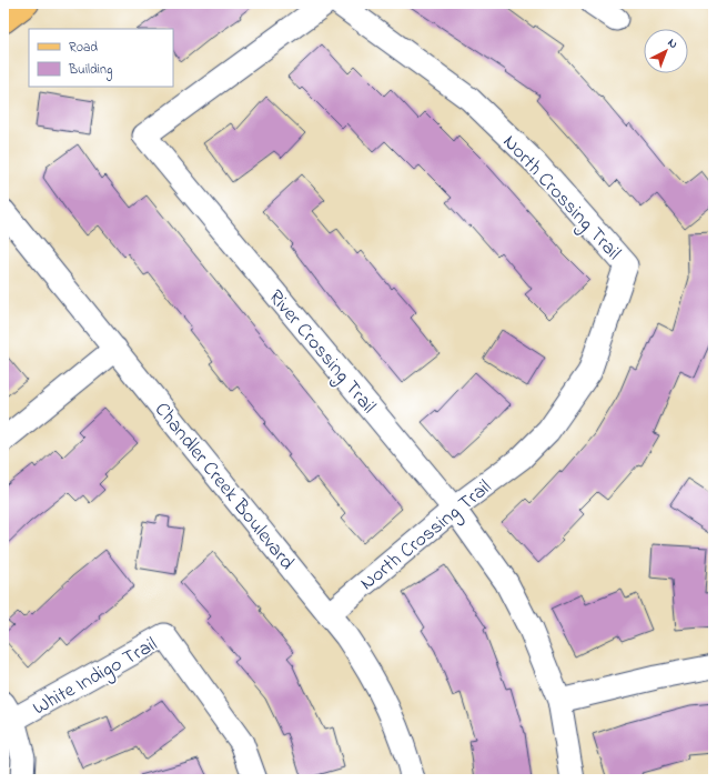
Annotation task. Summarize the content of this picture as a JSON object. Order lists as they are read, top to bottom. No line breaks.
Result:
{"streets":{"street":["North Crossing Trail","River Crossing Trail","Chandler Creek Boulevard","White Indigo Trail"]},"crossings":[["North Crossing Trail","River Crossing Trail"],["North Crossing Trail","Chandler Creek Boulevard"]],"legend":["Road","Building"],"north":"top right"}
